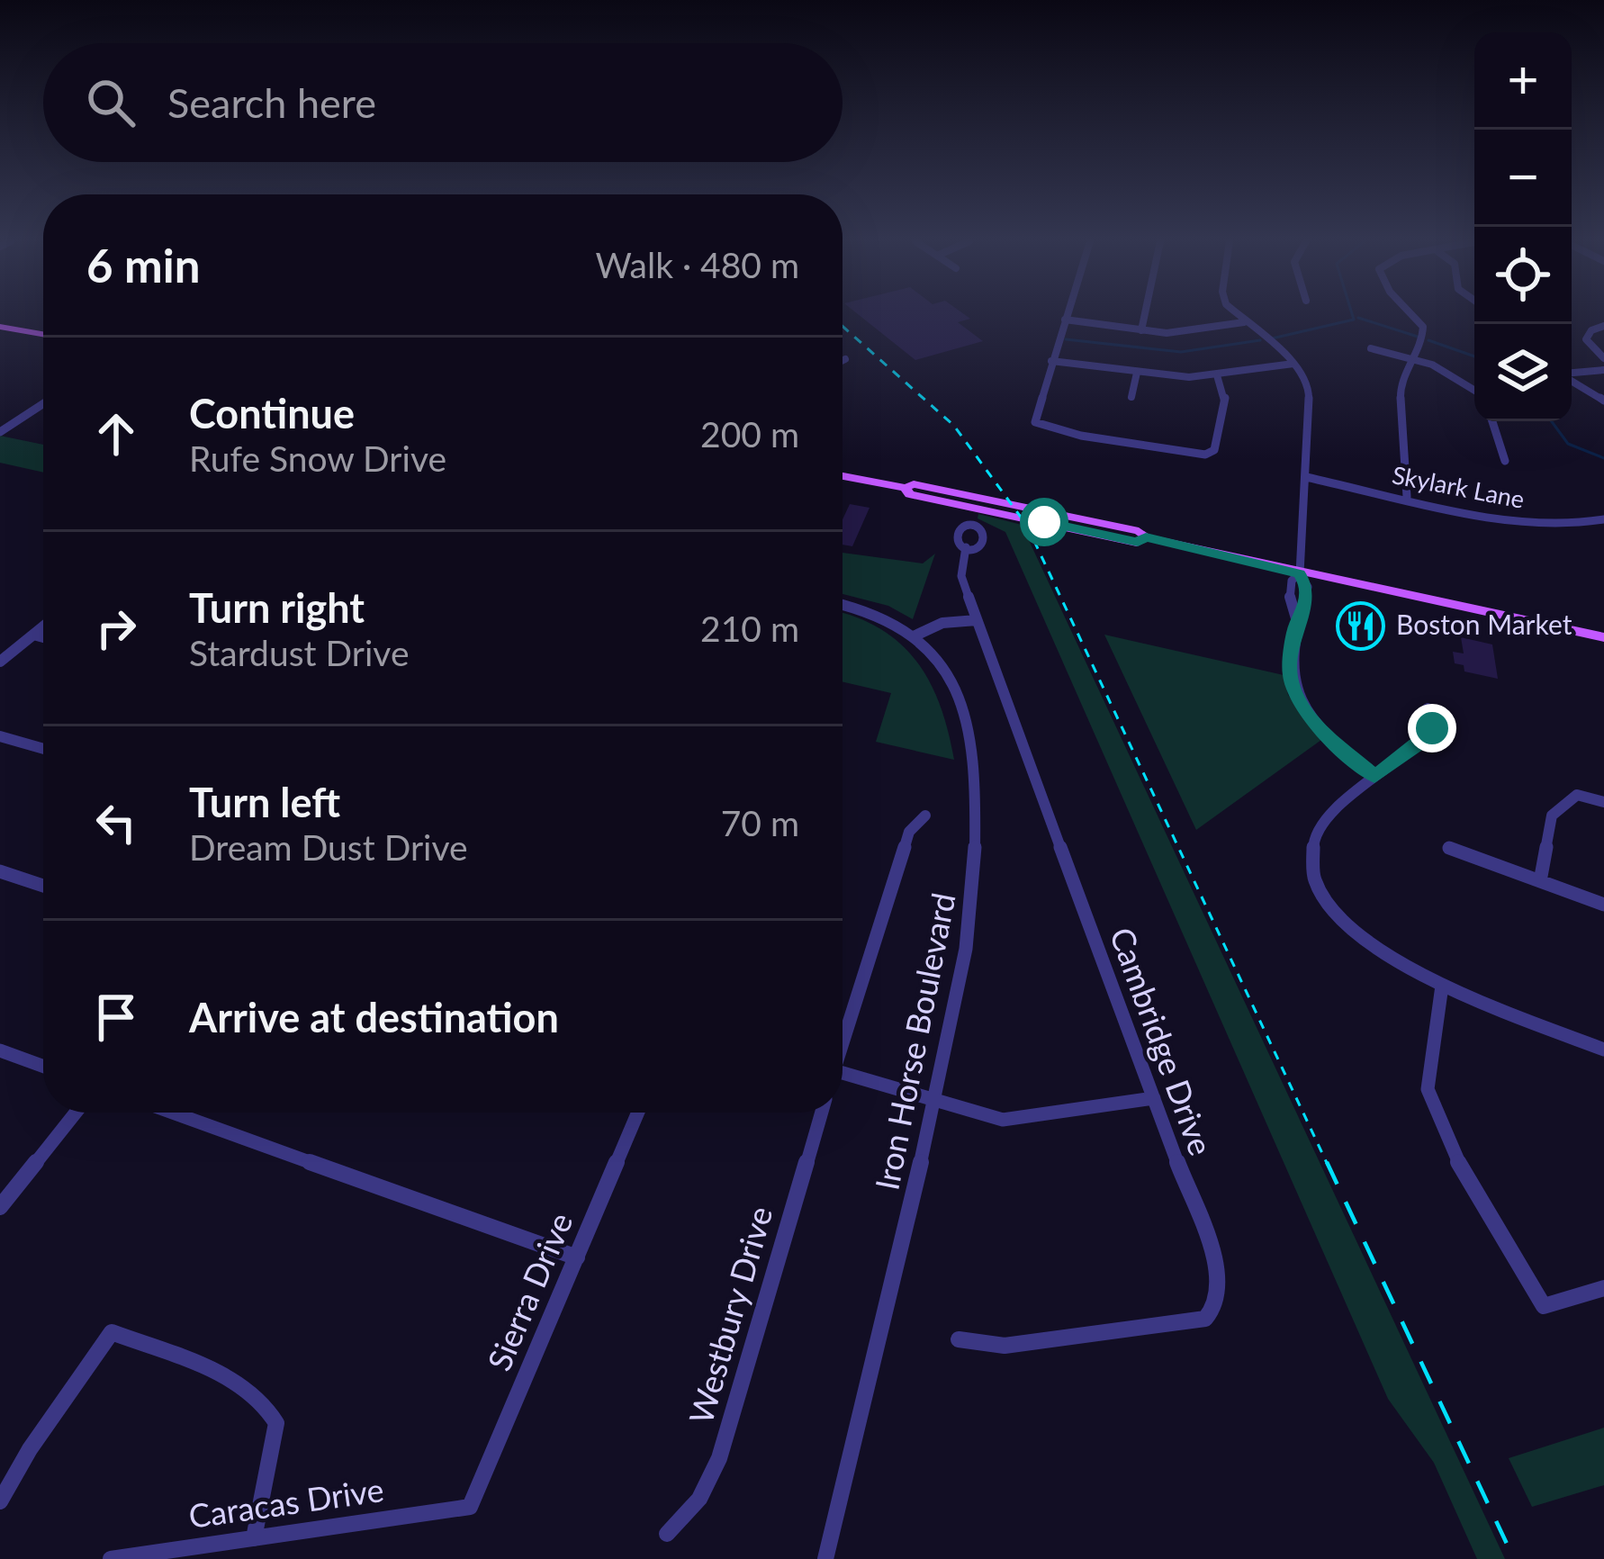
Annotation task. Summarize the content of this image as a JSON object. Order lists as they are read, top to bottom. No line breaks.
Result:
{"streets":{"street":["Skylark Lane","Iron Horse Boulevard","Cambridge Drive","Sierra Drive","Westbury Drive","Caracas Drive"]},"crossings":[["Sierra Drive","Caracas Drive"]],"places":{"restaurant":["Boston Market"]},"page":{"map_buttons":["+","−"],"search":"Search here","heading":["6 min","Walk · 480 m"],"list":[["Continue","Rufe Snow Drive","200 m"],["Turn right","Stardust Drive","210 m"],["Turn left","Dream Dust Drive","70 m"],"Arrive at destination"]}}
